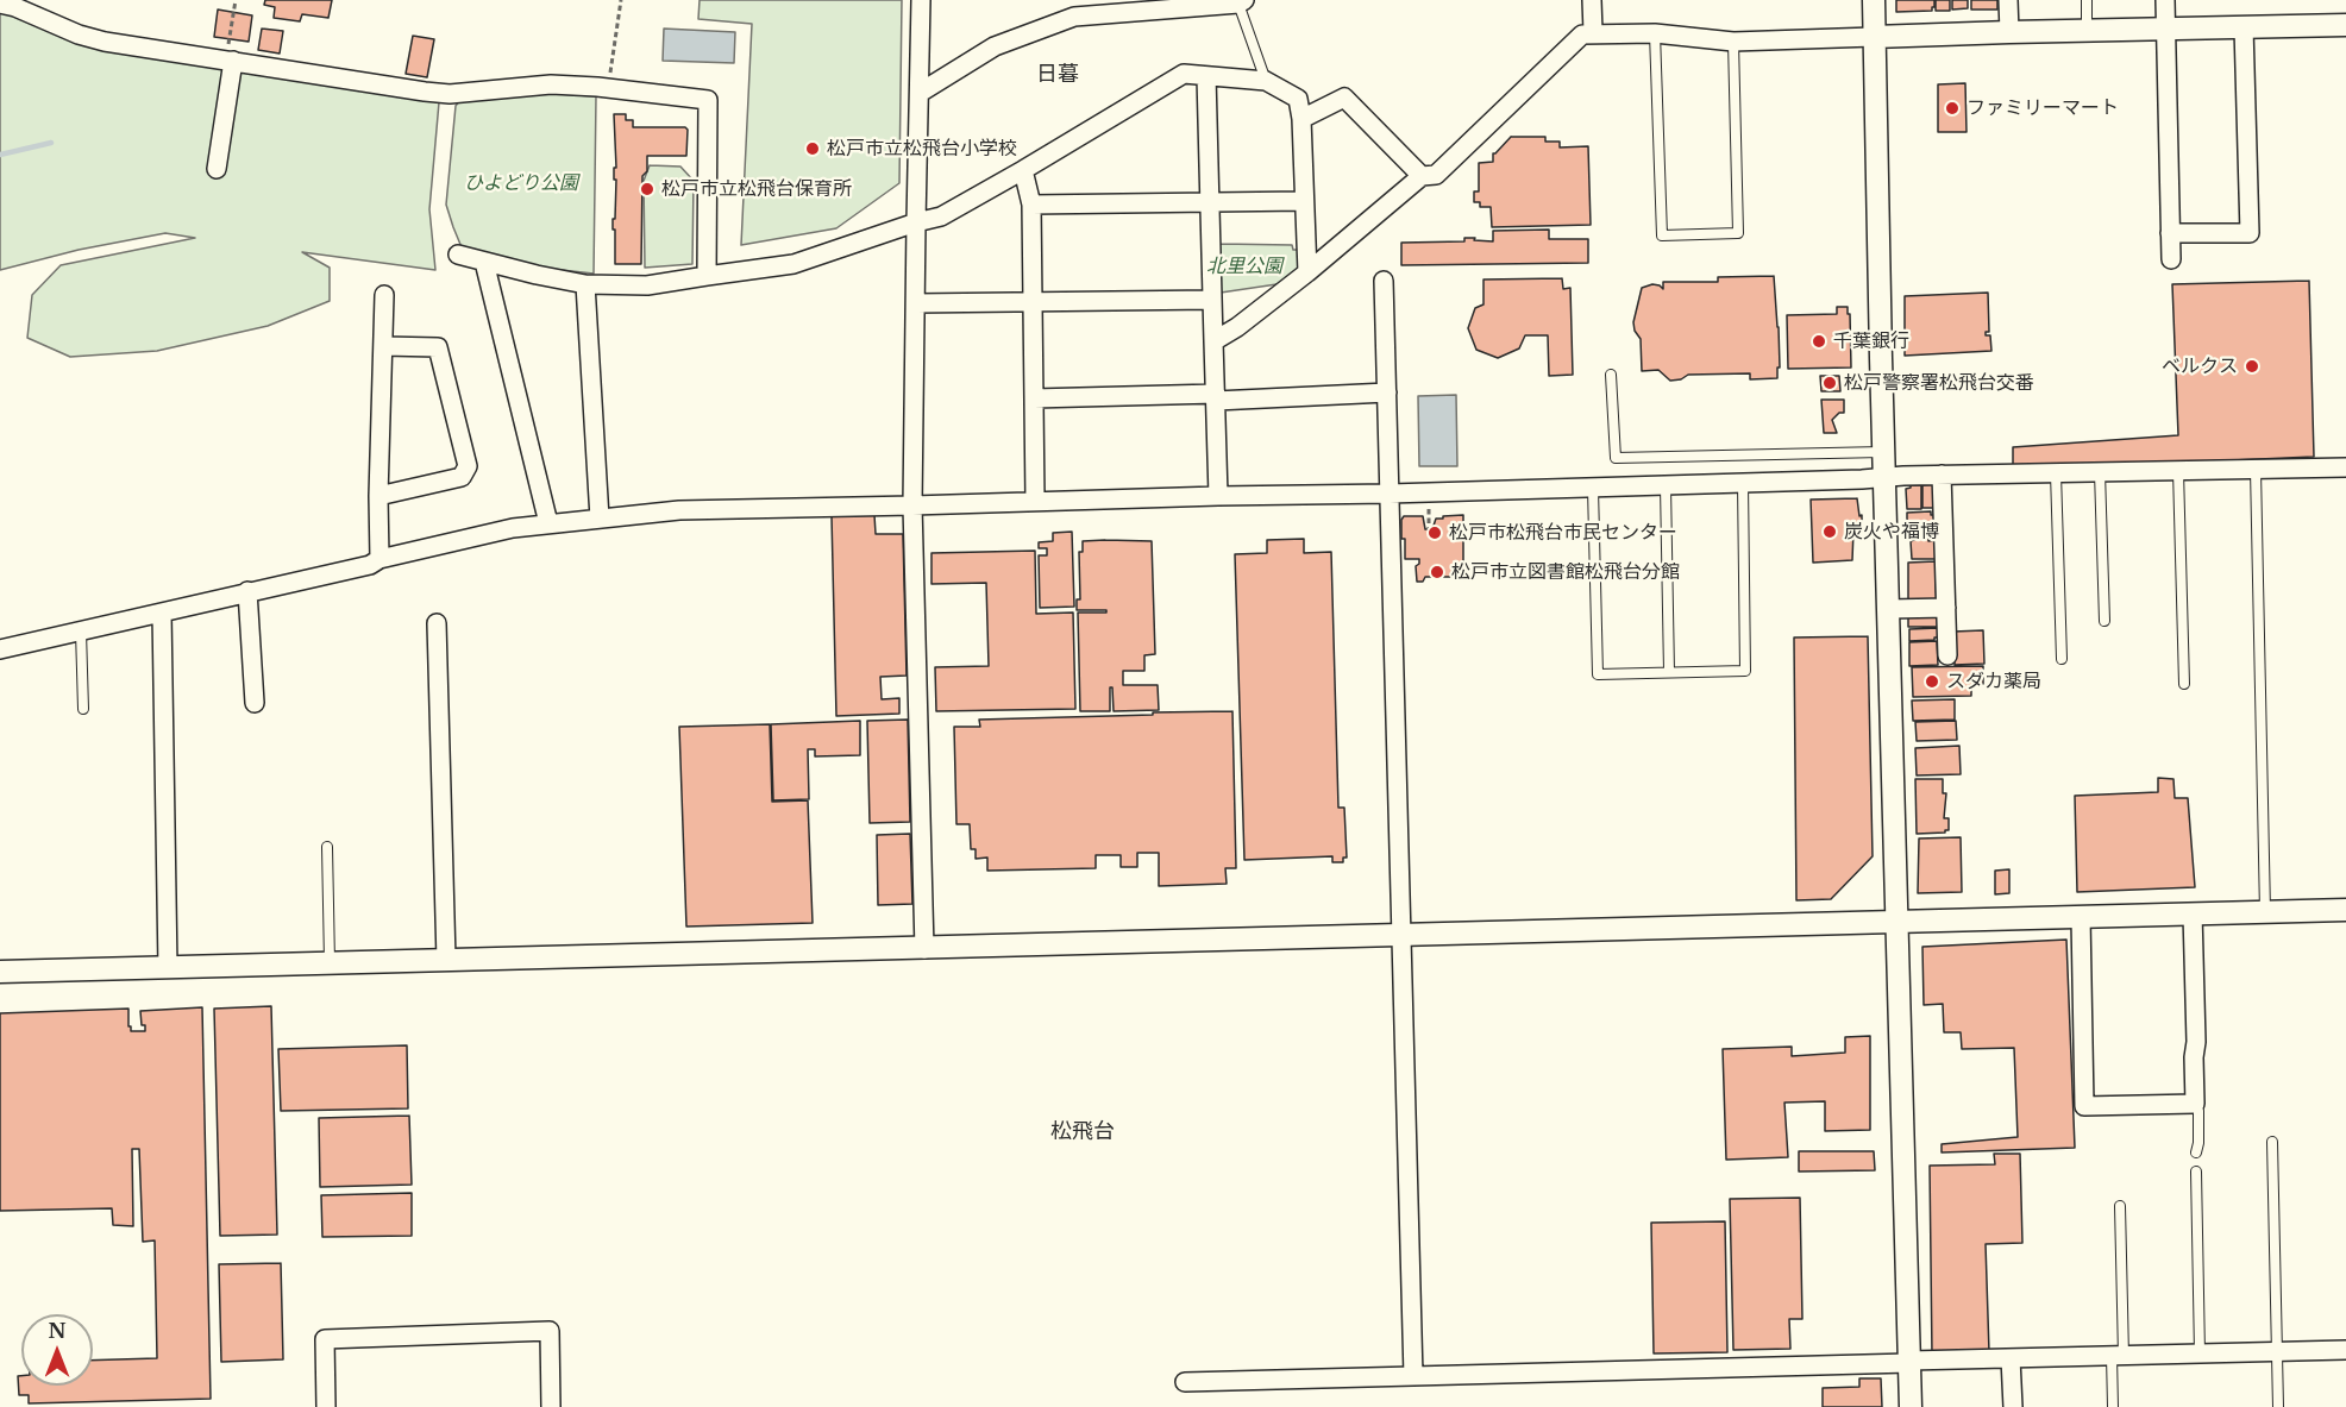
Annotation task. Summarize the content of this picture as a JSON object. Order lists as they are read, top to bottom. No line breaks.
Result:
{"districts":["日暮","松飛台"],"parks":["ひよどり公園","北里公園"],"places":["ファミリーマート","松戸市立松飛台小学校","松戸市立松飛台保育所","千葉銀行","ベルクス","松戸警察署松飛台交番","炭火や福博","松戸市松飛台市民センター","松戸市立図書館松飛台分館","スダカ薬局"],"north":"top"}
